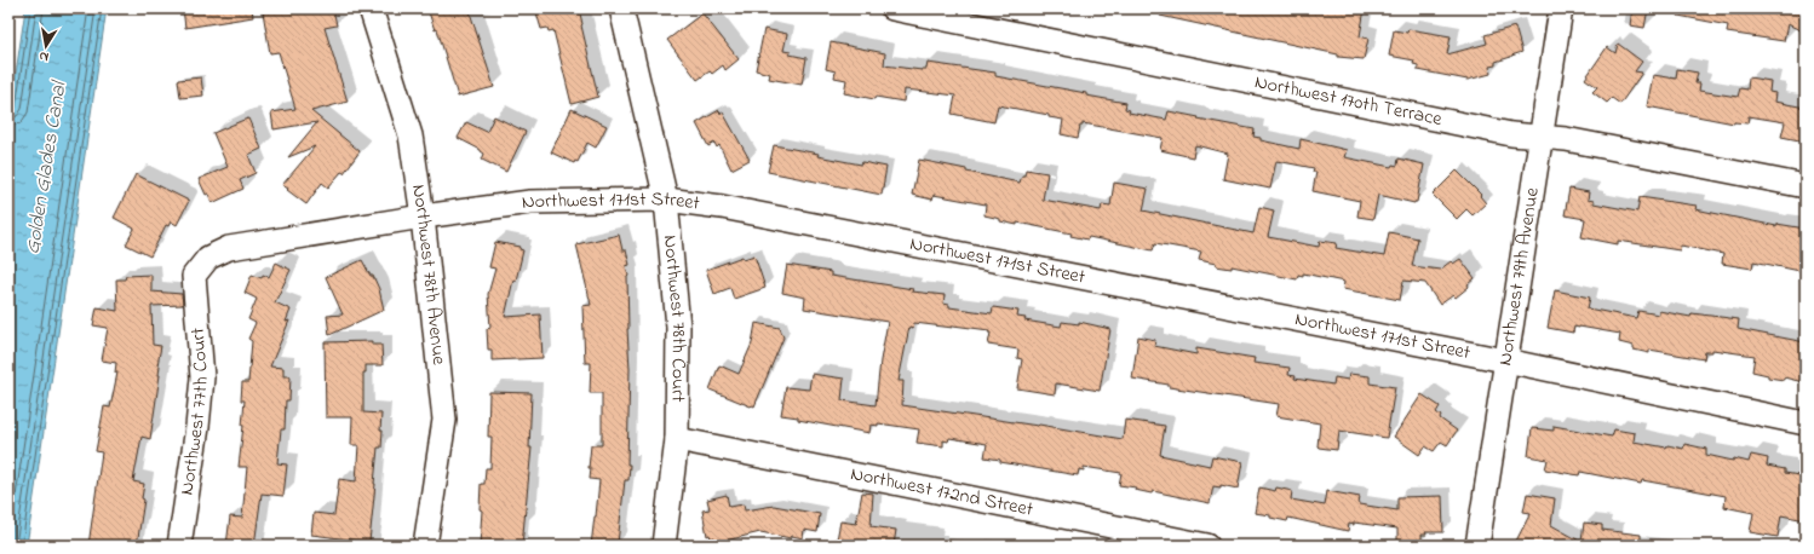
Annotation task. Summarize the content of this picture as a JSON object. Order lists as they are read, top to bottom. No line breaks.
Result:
{"streets":{"street":["Northwest 170th Terrace","Northwest 171st Street","Northwest 78th Avenue","Northwest 79th Avenue","Northwest 78th Court","Northwest 77th Court","Northwest 172nd Street"]},"crossings":[["Northwest 170th Terrace","Northwest 79th Avenue"],["Northwest 171st Street","Northwest 78th Avenue"],["Northwest 171st Street","Northwest 79th Avenue"],["Northwest 171st Street","Northwest 78th Court"],["Northwest 171st Street","Northwest 77th Court"],["Northwest 78th Court","Northwest 172nd Street"]],"water":["Golden Glades Canal"],"north":"bottom"}
